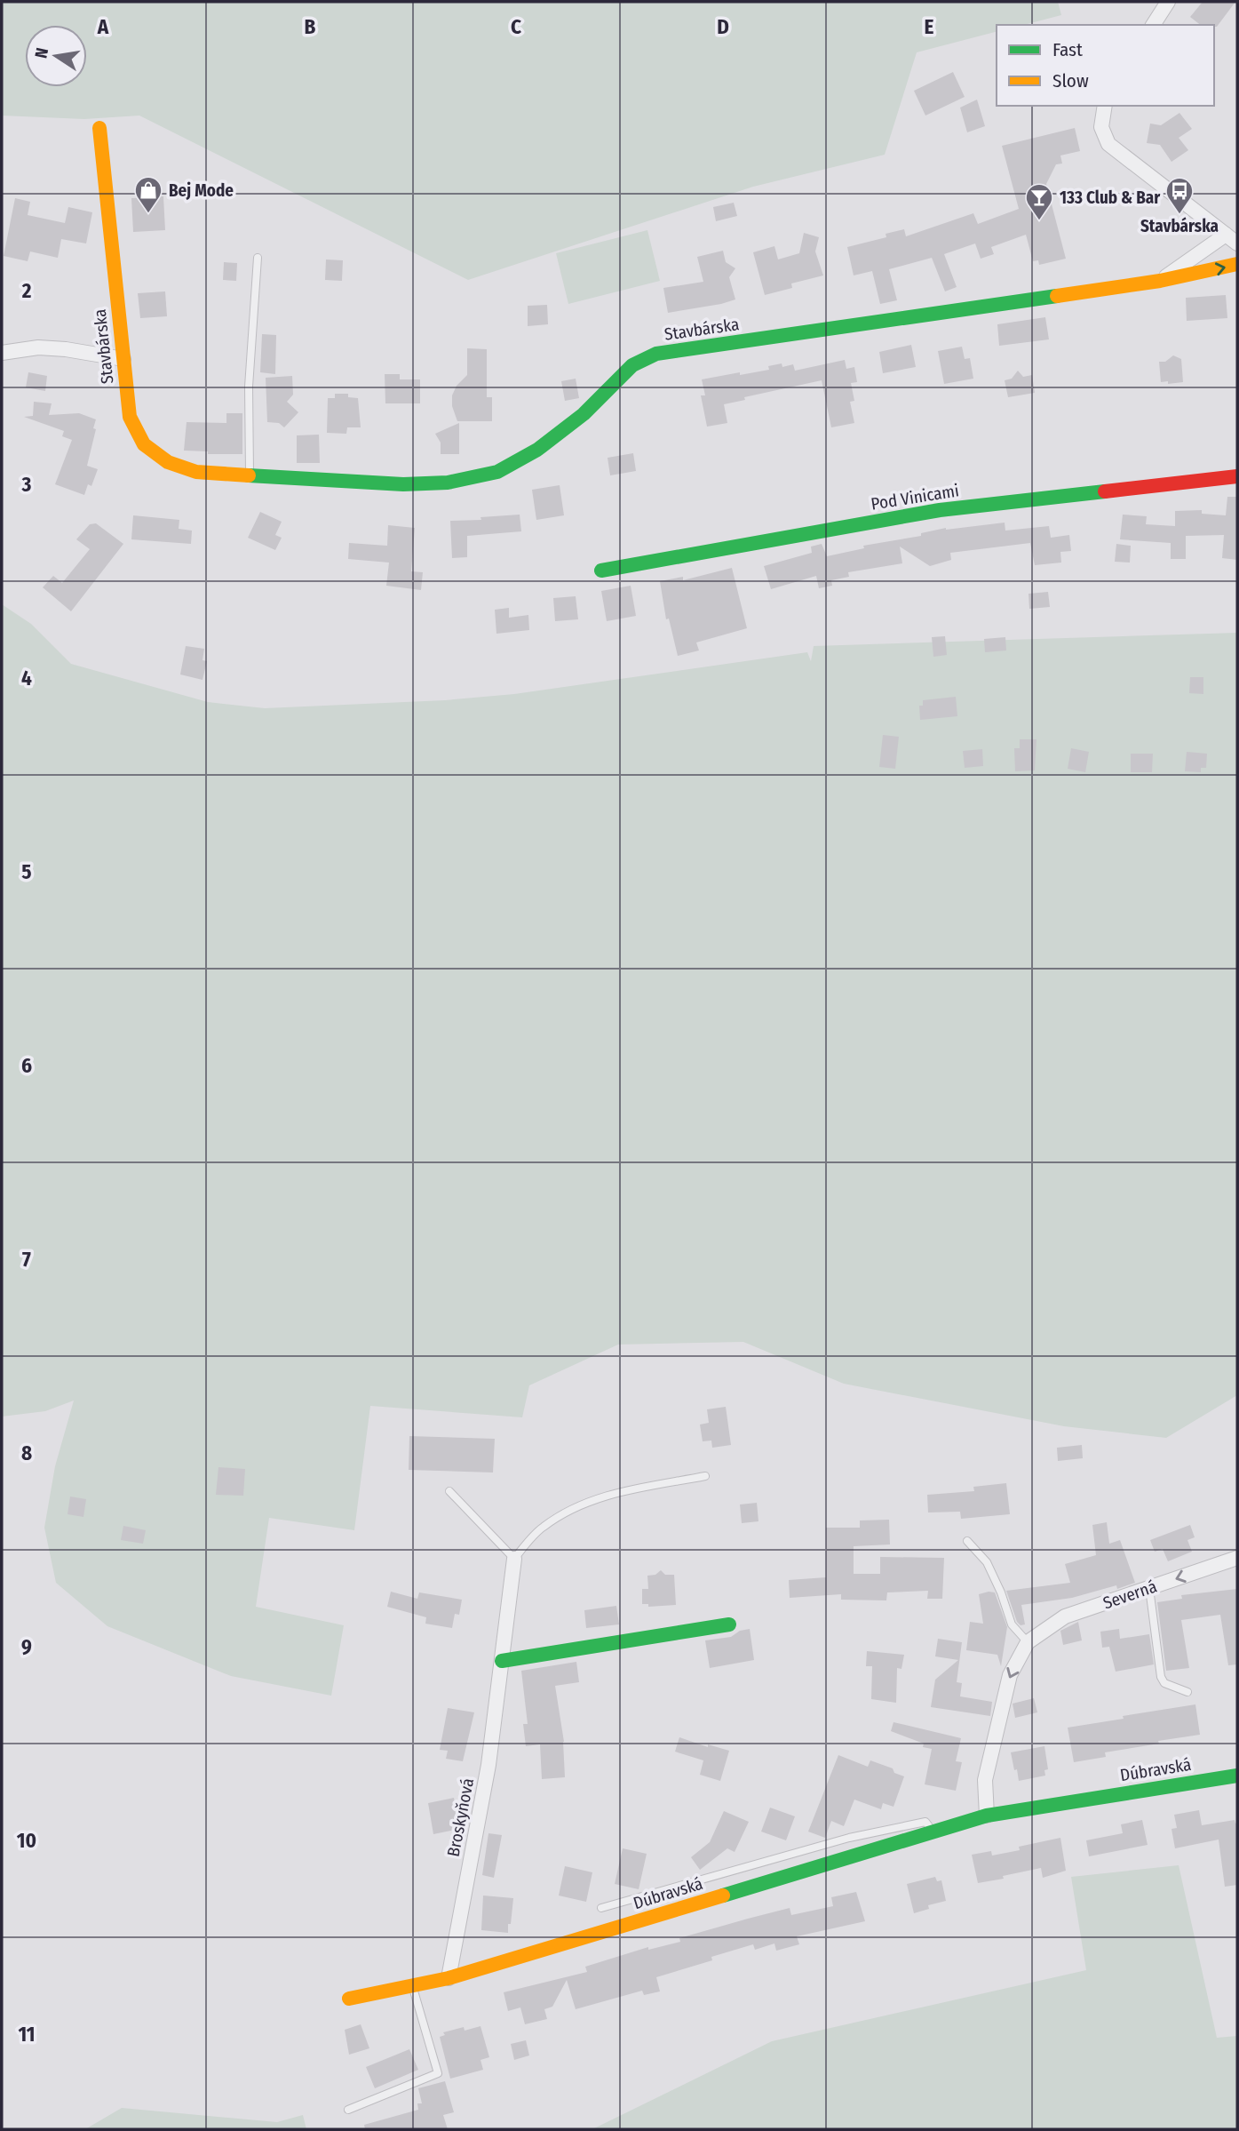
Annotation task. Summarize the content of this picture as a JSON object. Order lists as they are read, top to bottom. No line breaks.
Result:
{"streets":{"street":["Stavbárska","Pod Vinicami","Severná","Dúbravská","Broskyňová"]},"crossings":[["Severná","Dúbravská"],["Dúbravská","Broskyňová"]],"one_way":["Severná"],"places":{"shop":["Bej Mode"],"bus stop":["Stavbárska"],"bar":["133 Club & Bar"]},"legend":["Fast","Slow"],"north":"left","grid":{"columns":["A","B","C","D","E"],"rows":["2","3","4","5","6","7","8","9","10","11"]}}
